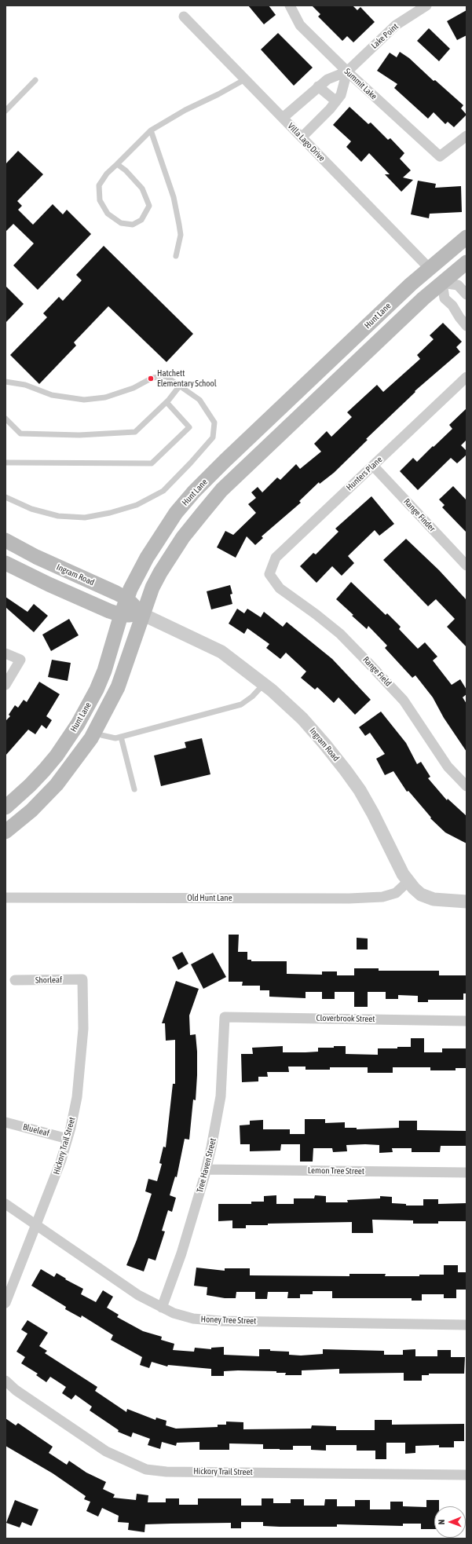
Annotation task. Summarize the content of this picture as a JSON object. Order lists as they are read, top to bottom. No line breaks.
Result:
{"streets":{"main road":["Hunt Lane","Ingram Road"],"street":["Lake Point","Summit Lake","Villa Lago Drive","Hunters Plane","Range Finder","Range Field","Old Hunt Lane","Shorleaf","Cloverbrook Street","Blueleaf","Hickory Trail Street","Tree Haven Street","Lemon Tree Street","Honey Tree Street"]},"crossings":[["Lake Point","Summit Lake"],["Lake Point","Villa Lago Drive"],["Villa Lago Drive","Hunt Lane"],["Hunt Lane","Ingram Road"],["Hunters Plane","Range Finder"],["Hunters Plane","Range Field"],["Ingram Road","Old Hunt Lane"],["Shorleaf","Hickory Trail Street"],["Cloverbrook Street","Tree Haven Street"],["Blueleaf","Hickory Trail Street"],["Hickory Trail Street","Honey Tree Street"],["Tree Haven Street","Lemon Tree Street"],["Tree Haven Street","Honey Tree Street"]],"places":["Hatchett Elementary School"],"north":"left"}
